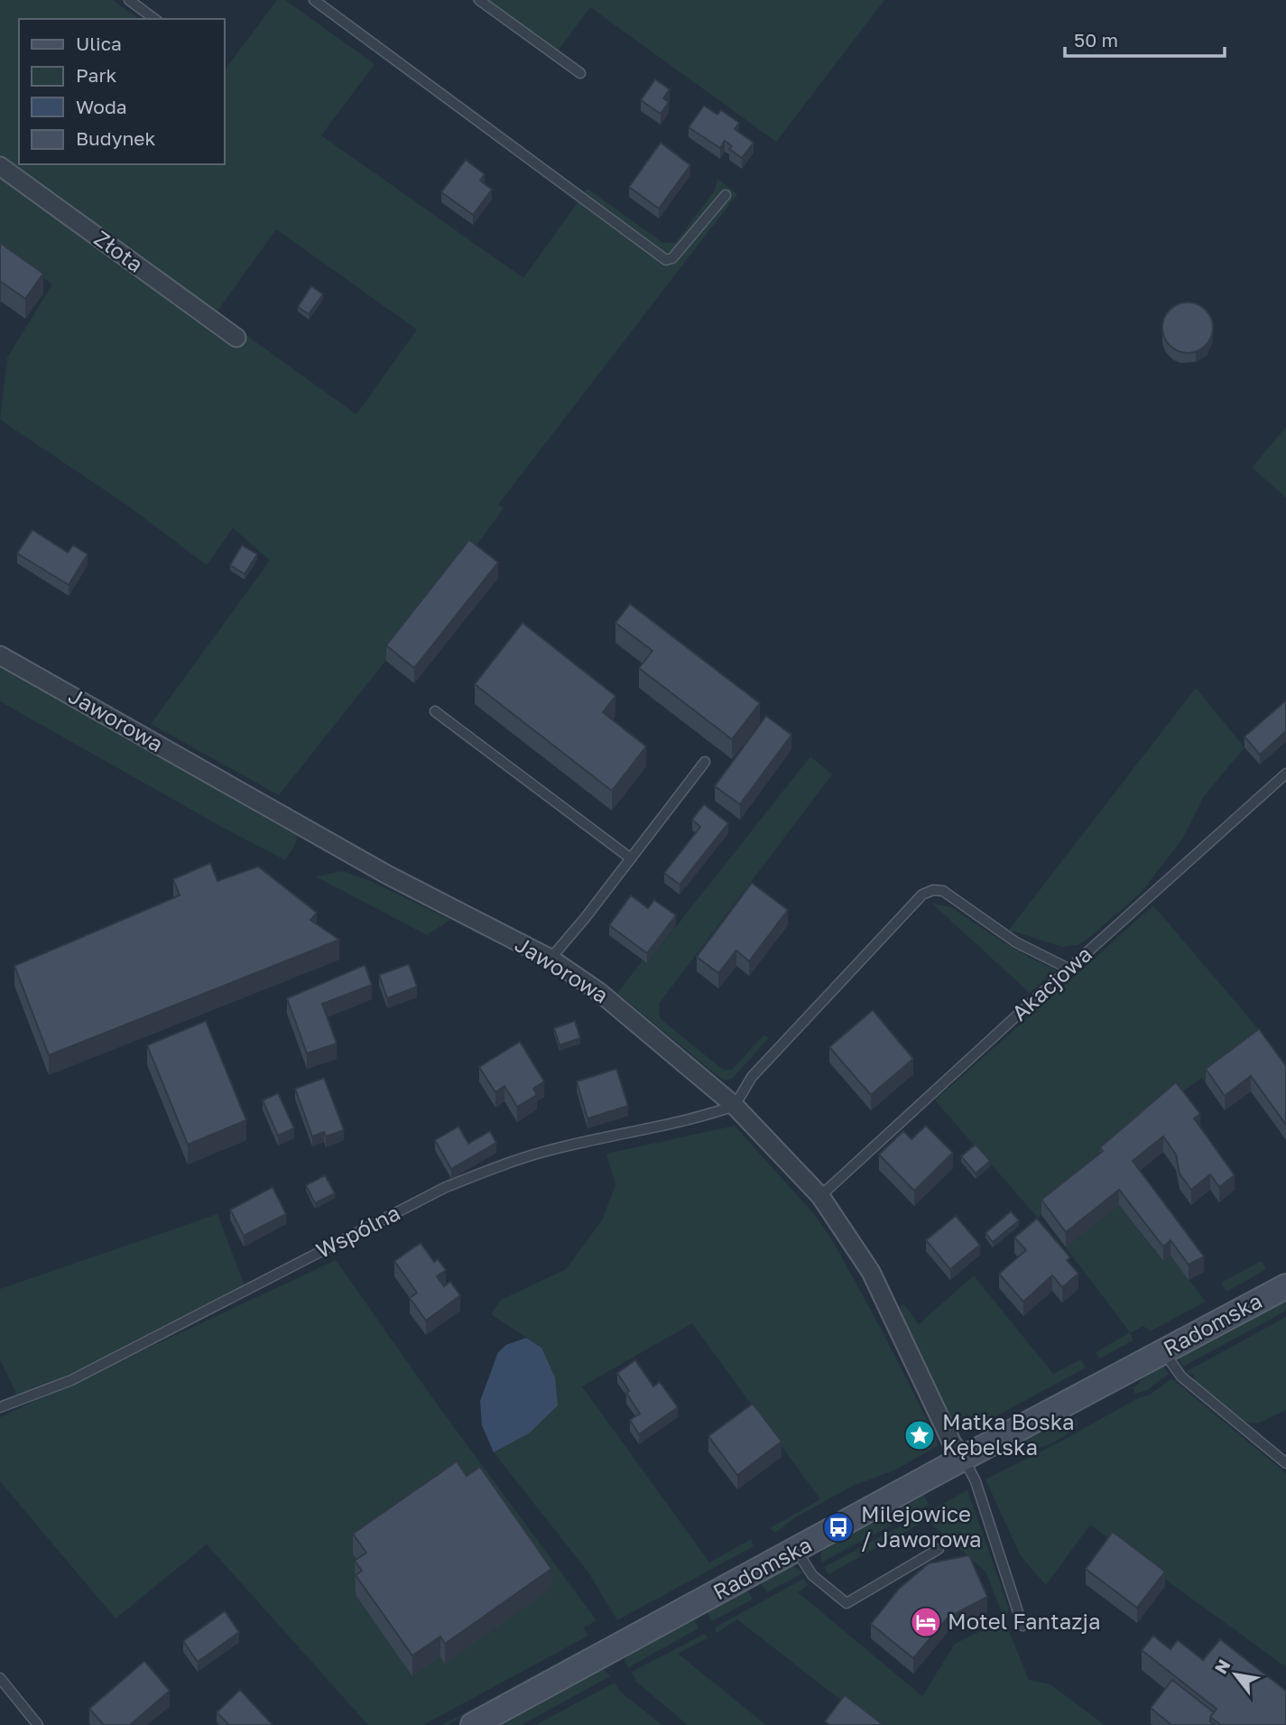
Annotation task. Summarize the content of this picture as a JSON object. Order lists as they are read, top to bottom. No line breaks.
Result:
{"streets":{"main road":["Radomska"],"street":["Złota","Jaworowa"],"lane":["Akacjowa","Wspólna"]},"crossings":[["Jaworowa","Akacjowa"],["Jaworowa","Wspólna"],["Jaworowa","Radomska"]],"places":{"place":["Matka Boska Kębelska"],"bus stop":["Milejowice / Jaworowa"],"hotel":["Motel Fantazja"]},"legend":["Ulica","Park","Woda","Budynek"],"scale_bar":"50 m","north":"top left"}
